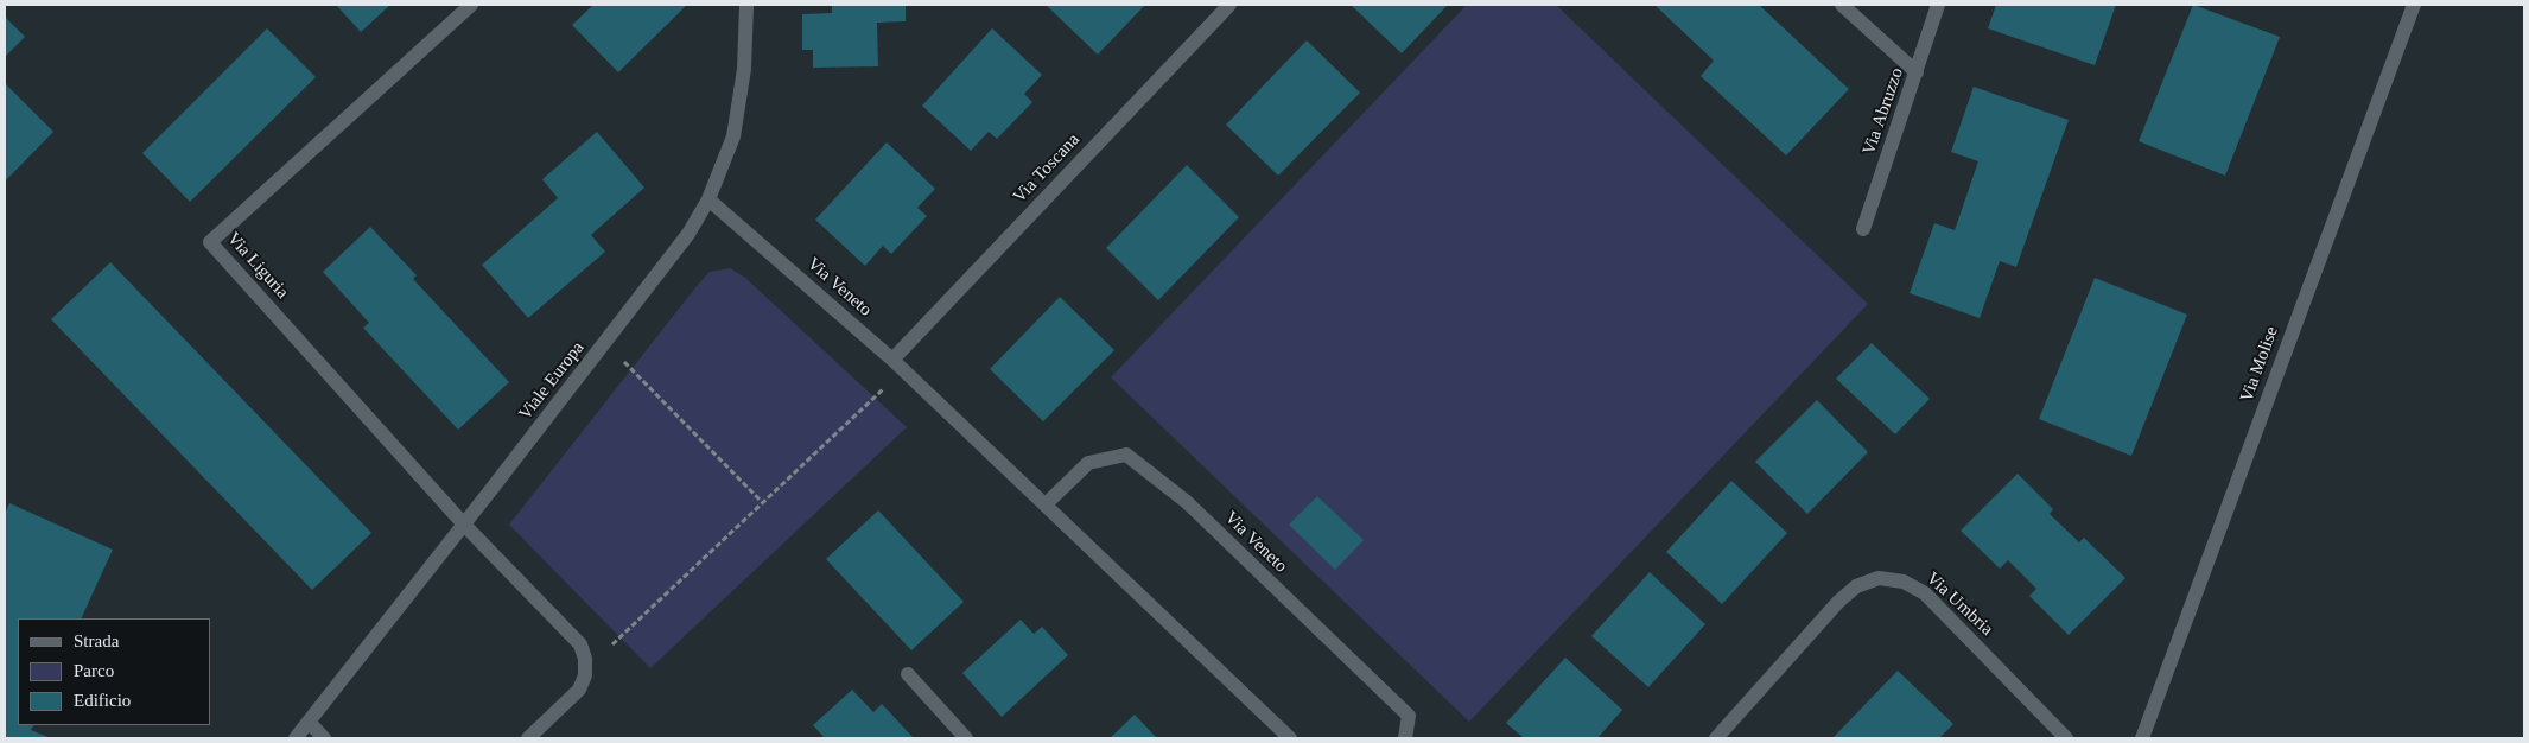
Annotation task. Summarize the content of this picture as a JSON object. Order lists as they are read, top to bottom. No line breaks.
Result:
{"streets":{"street":["Via Abruzzo","Via Toscana","Via Liguria","Via Veneto","Via Molise","Viale Europa","Via Umbria"]},"crossings":[["Via Toscana","Via Veneto"],["Via Liguria","Viale Europa"],["Via Veneto","Viale Europa"]],"legend":["Strada","Parco","Edificio"]}
